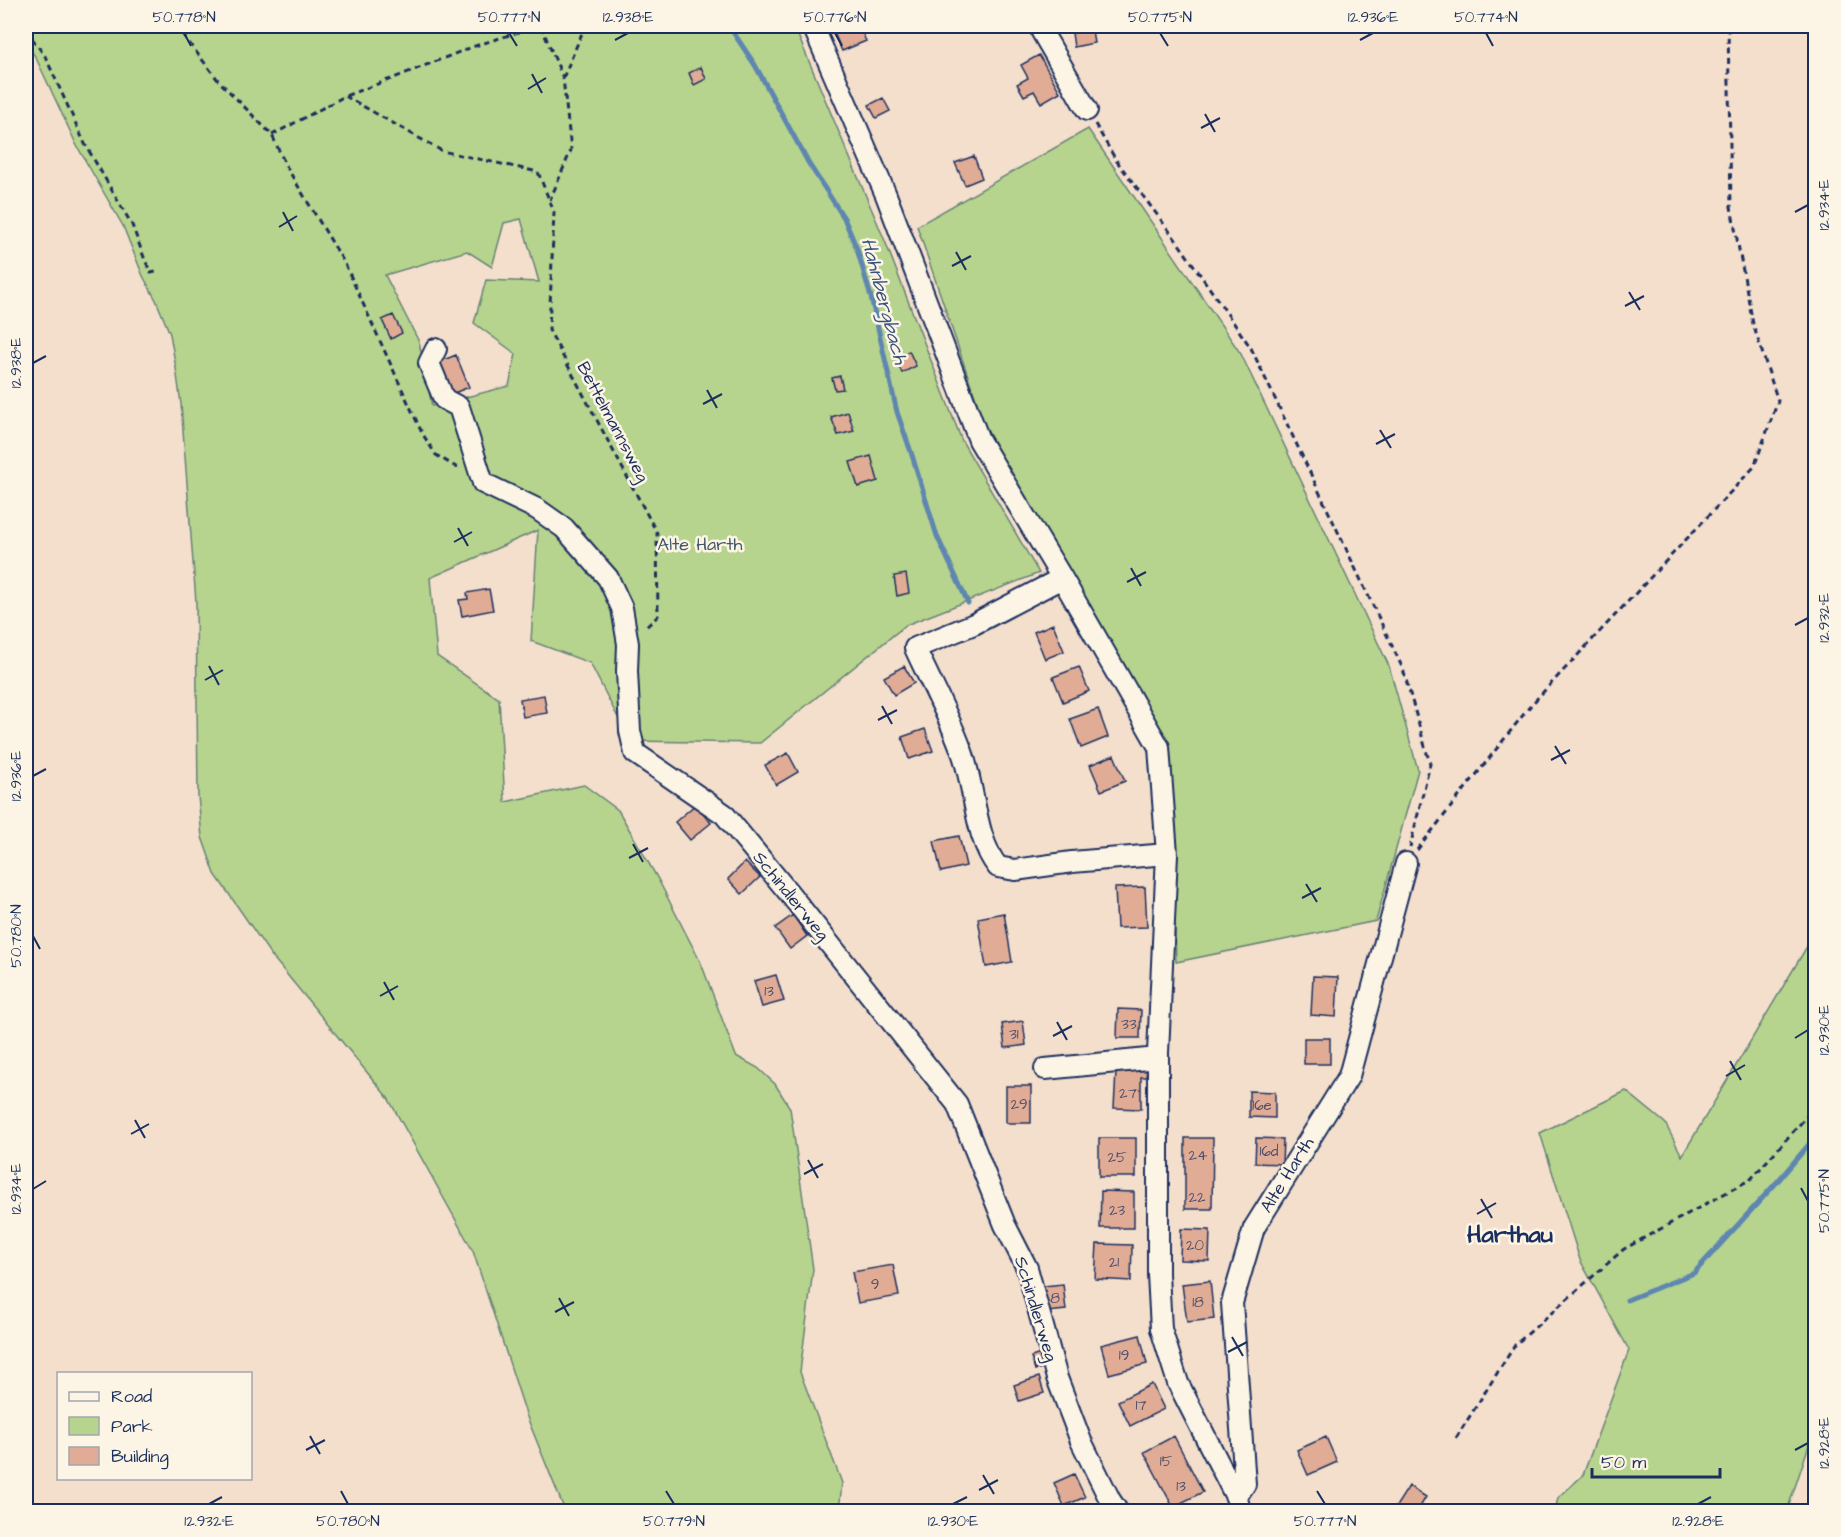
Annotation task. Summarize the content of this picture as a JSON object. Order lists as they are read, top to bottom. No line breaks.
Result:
{"streets":{"street":["Schindlerweg","Alte Harth"],"path":["Bettelmannsweg"]},"crossings":[["Bettelmannsweg","Schindlerweg"]],"districts":["Harthau"],"water":["Hahnbergbach"],"parks":["Alte Harth"],"house_numbers":["13","33","31","27","29","16e","16d","24","25","22","23","20","21","9","8","18","19","17","15","13"],"legend":["Road","Park","Building"],"scale_bar":"50 m","coordinates":["50.778°N","50.777°N","12.938°E","50.776°N","50.775°N","12.936°E","50.774°N","12.934°E","12.932°E","50.780°N","12.930°E","12.928°E","50.779°N"]}
